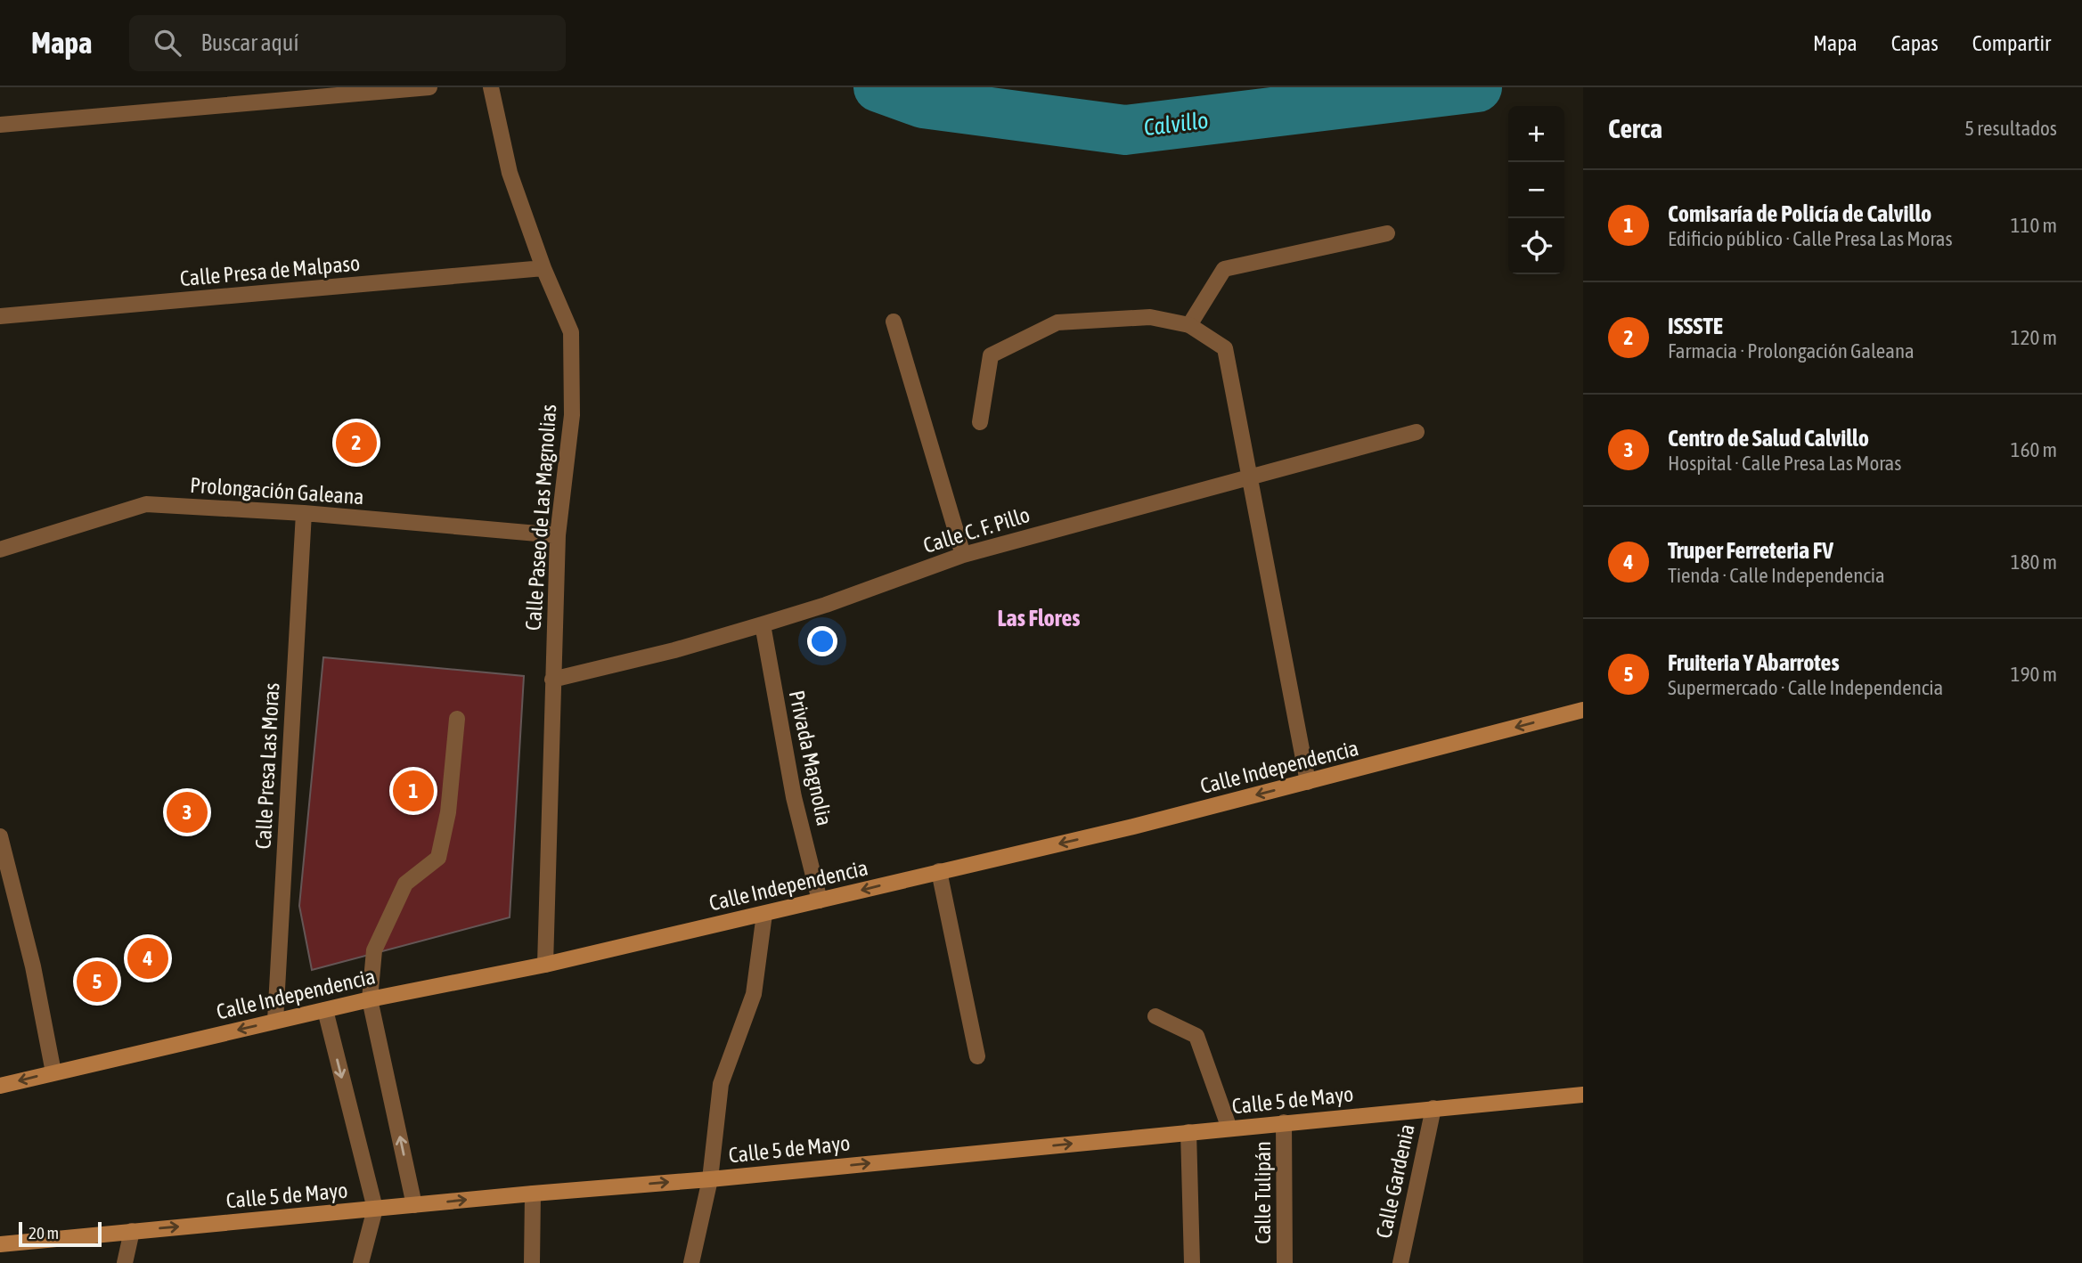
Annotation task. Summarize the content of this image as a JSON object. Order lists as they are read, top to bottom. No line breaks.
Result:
{"streets":{"main road":["Calle Independencia","Calle 5 de Mayo"],"street":["Calle Presa de Malpaso","Prolongación Galeana","Calle Paseo de Las Magnolias","Calle C. F. Pillo","Privada Magnolia","Calle Presa Las Moras","Calle Gardenia","Calle Tulipán"]},"crossings":[["Calle Presa de Malpaso","Calle Paseo de Las Magnolias"],["Prolongación Galeana","Calle Paseo de Las Magnolias"],["Prolongación Galeana","Calle Presa Las Moras"],["Calle Paseo de Las Magnolias","Calle C. F. Pillo"],["Calle Paseo de Las Magnolias","Calle Independencia"],["Calle C. F. Pillo","Privada Magnolia"],["Privada Magnolia","Calle Independencia"],["Calle Presa Las Moras","Calle Independencia"],["Calle 5 de Mayo","Calle Gardenia"],["Calle 5 de Mayo","Calle Tulipán"]],"one_way":["Calle Independencia","Calle 5 de Mayo"],"districts":["Las Flores"],"water":["Calvillo"],"scale_bar":"20 m","page":{"header":"Mapa","search":"Buscar aquí","nav":["Mapa","Capas","Compartir"],"heading":["Cerca","5 resultados"],"map_buttons":["+","−"],"list":[{"mark":"1","name":"Comisaría de Policía de Calvillo","note":"Edificio público · Calle Presa Las Moras","value":"110 m"},{"mark":"2","name":"ISSSTE","note":"Farmacia · Prolongación Galeana","value":"120 m"},{"mark":"3","name":"Centro de Salud Calvillo","note":"Hospital · Calle Presa Las Moras","value":"160 m"},{"mark":"4","name":"Truper Ferreteria FV","note":"Tienda · Calle Independencia","value":"180 m"},{"mark":"5","name":"Fruiteria Y Abarrotes","note":"Supermercado · Calle Independencia","value":"190 m"}],"pins":["2","1","3","4","5"],"scale":"20 m"}}
